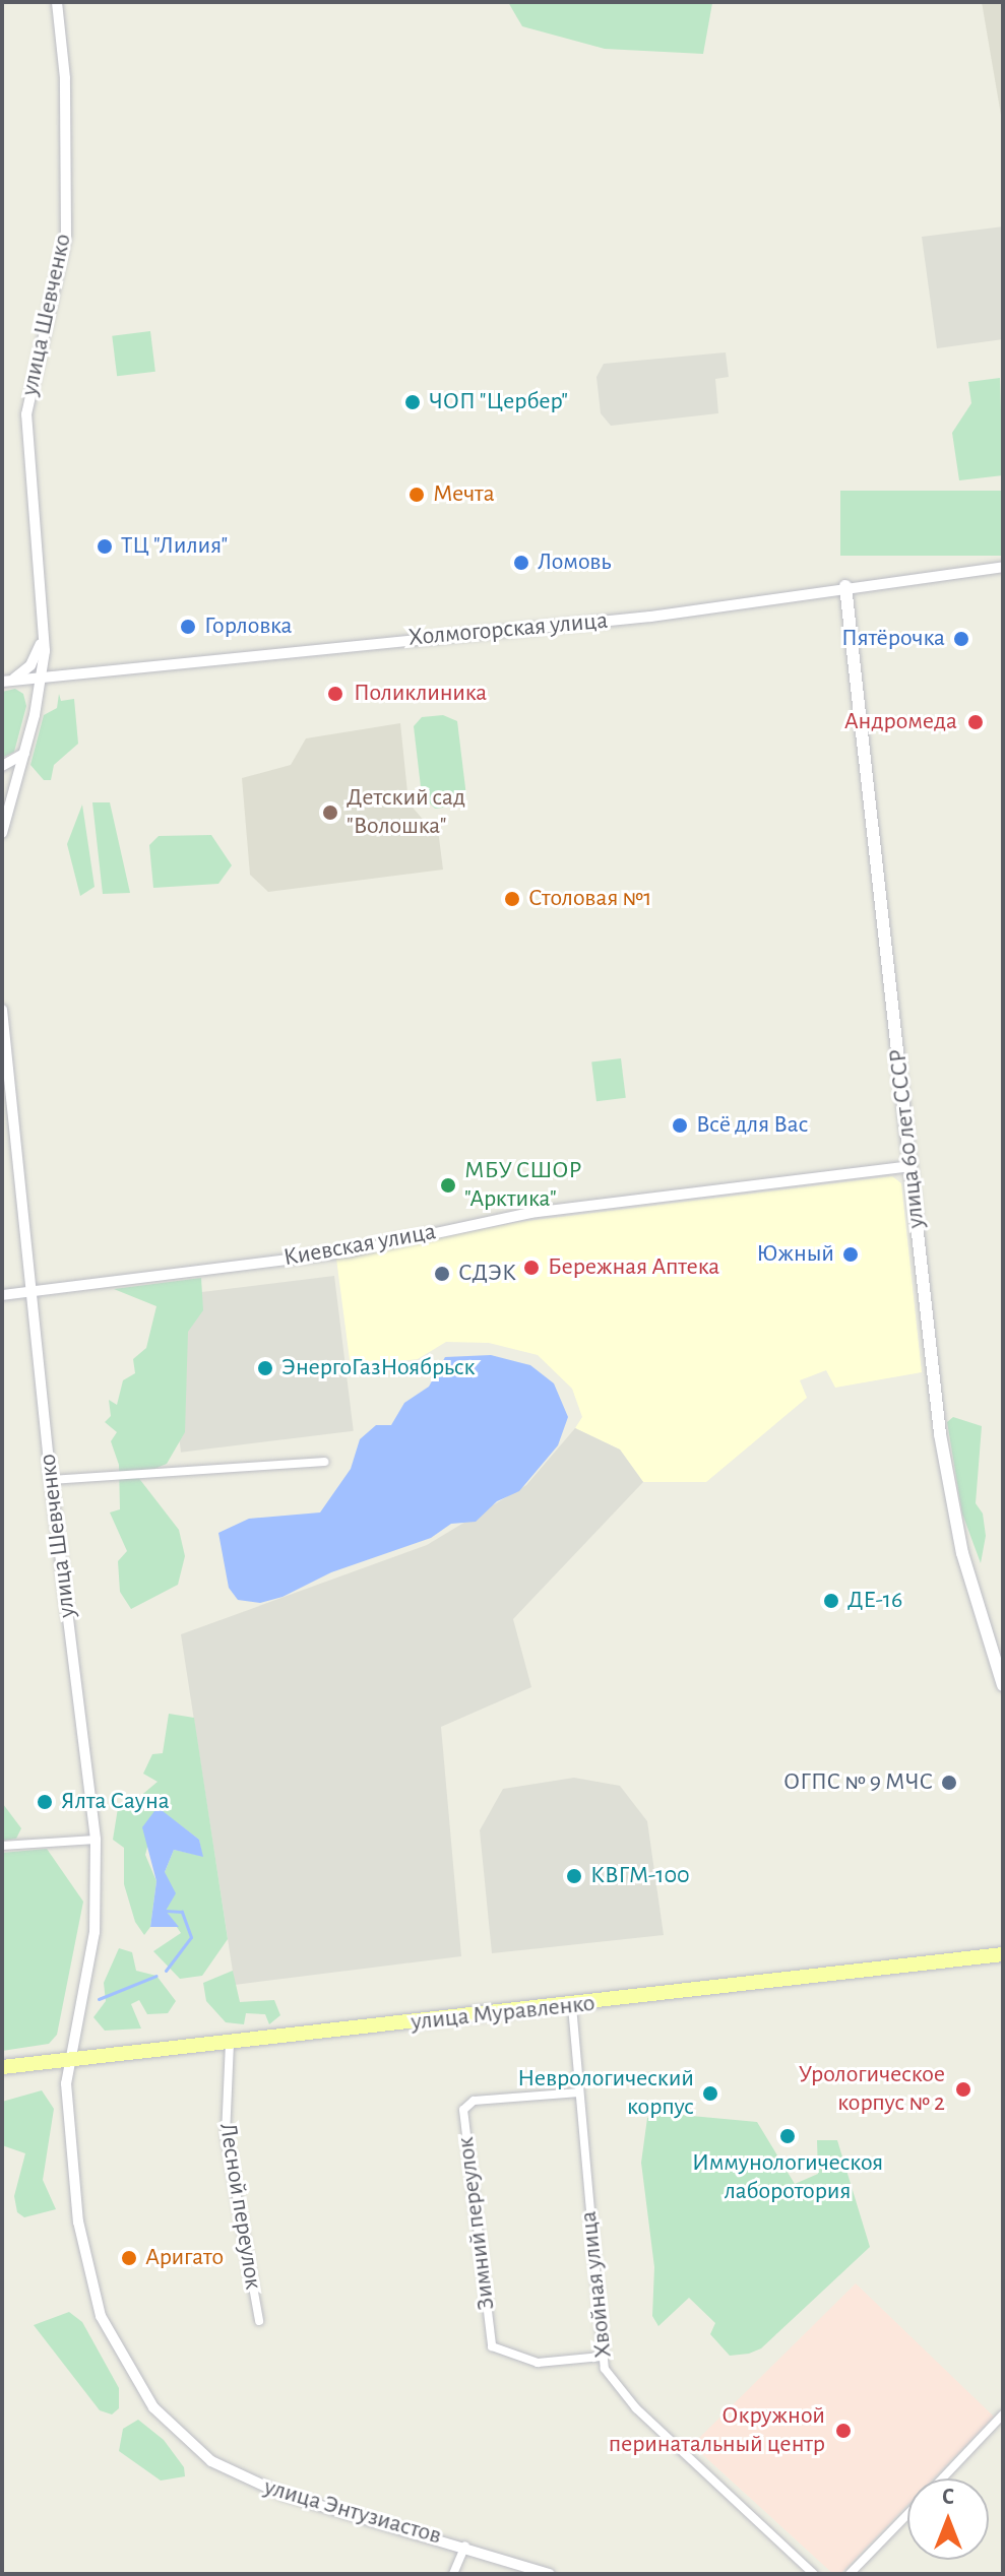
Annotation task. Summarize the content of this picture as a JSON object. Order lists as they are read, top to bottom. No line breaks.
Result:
{"streets":{"main road":["улица 60 лет СССР","улица Муравленко"],"street":["улица Шевченко","Холмогорская улица","Киевская улица","Лесной переулок","Зимний переулок","Хвойная улица","улица Энтузиастов"]},"crossings":[["улица Шевченко","Холмогорская улица"],["улица Шевченко","Киевская улица"],["улица Шевченко","улица Муравленко"],["улица Шевченко","улица Энтузиастов"],["Холмогорская улица","улица 60 лет СССР"],["улица 60 лет СССР","Киевская улица"],["улица Муравленко","Лесной переулок"],["улица Муравленко","Хвойная улица"],["улица Муравленко","улица Энтузиастов"],["Зимний переулок","Хвойная улица"]],"places":["ЧОП \"Цербер\"","Мечта","ТЦ \"Лилия\"","Ломовь","Горловка","Пятёрочка","Поликлиника","Андромеда","Детский сад \"Волошка\"","Столовая №1","Всё для Вас","МБУ СШОР \"Арктика\"","Южный","Бережная Аптека","СДЭК","ЭнергоГазНоябрьск","ДЕ-16","ОГПС № 9 МЧС","Ялта Сауна","КВГМ-100","Урологическое корпус № 2","Неврологический корпус","Иммунологическоя лаборотория","Аригато","Окружной перинатальный центр"],"north":"top"}
